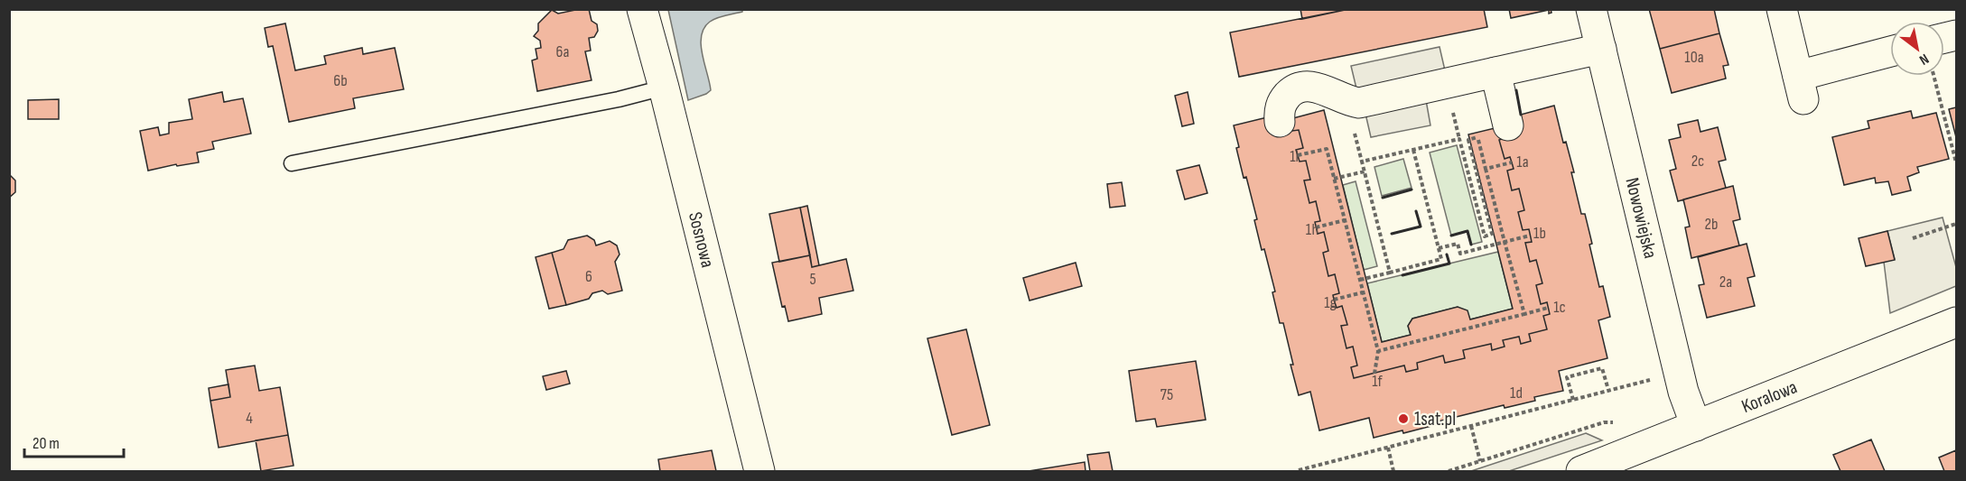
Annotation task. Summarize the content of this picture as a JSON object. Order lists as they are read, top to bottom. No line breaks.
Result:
{"streets":{"street":["Nowowiejska","Sosnowa","Koralowa"]},"crossings":[["Nowowiejska","Koralowa"]],"places":["1sat.pl"],"house_numbers":["6a","10a","6b","1i","2c","1a","2b","1h","1b","6","5","2a","1g","1c","1f","1d","75","4"],"scale_bar":"20 m","north":"bottom right"}
